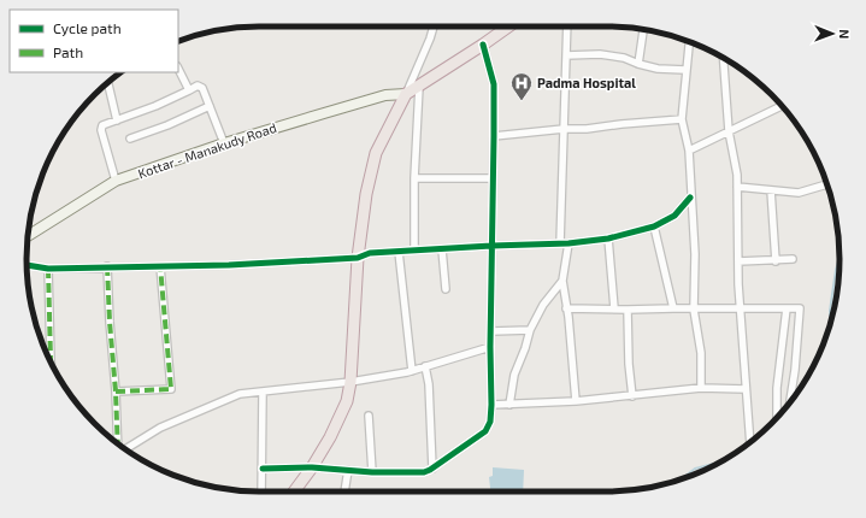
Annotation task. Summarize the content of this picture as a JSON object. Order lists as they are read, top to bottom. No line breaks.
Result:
{"streets":{"main road":["Kottar - Manakudy Road"]},"places":{"hospital":["Padma Hospital"]},"legend":["Cycle path","Path"],"north":"right"}
